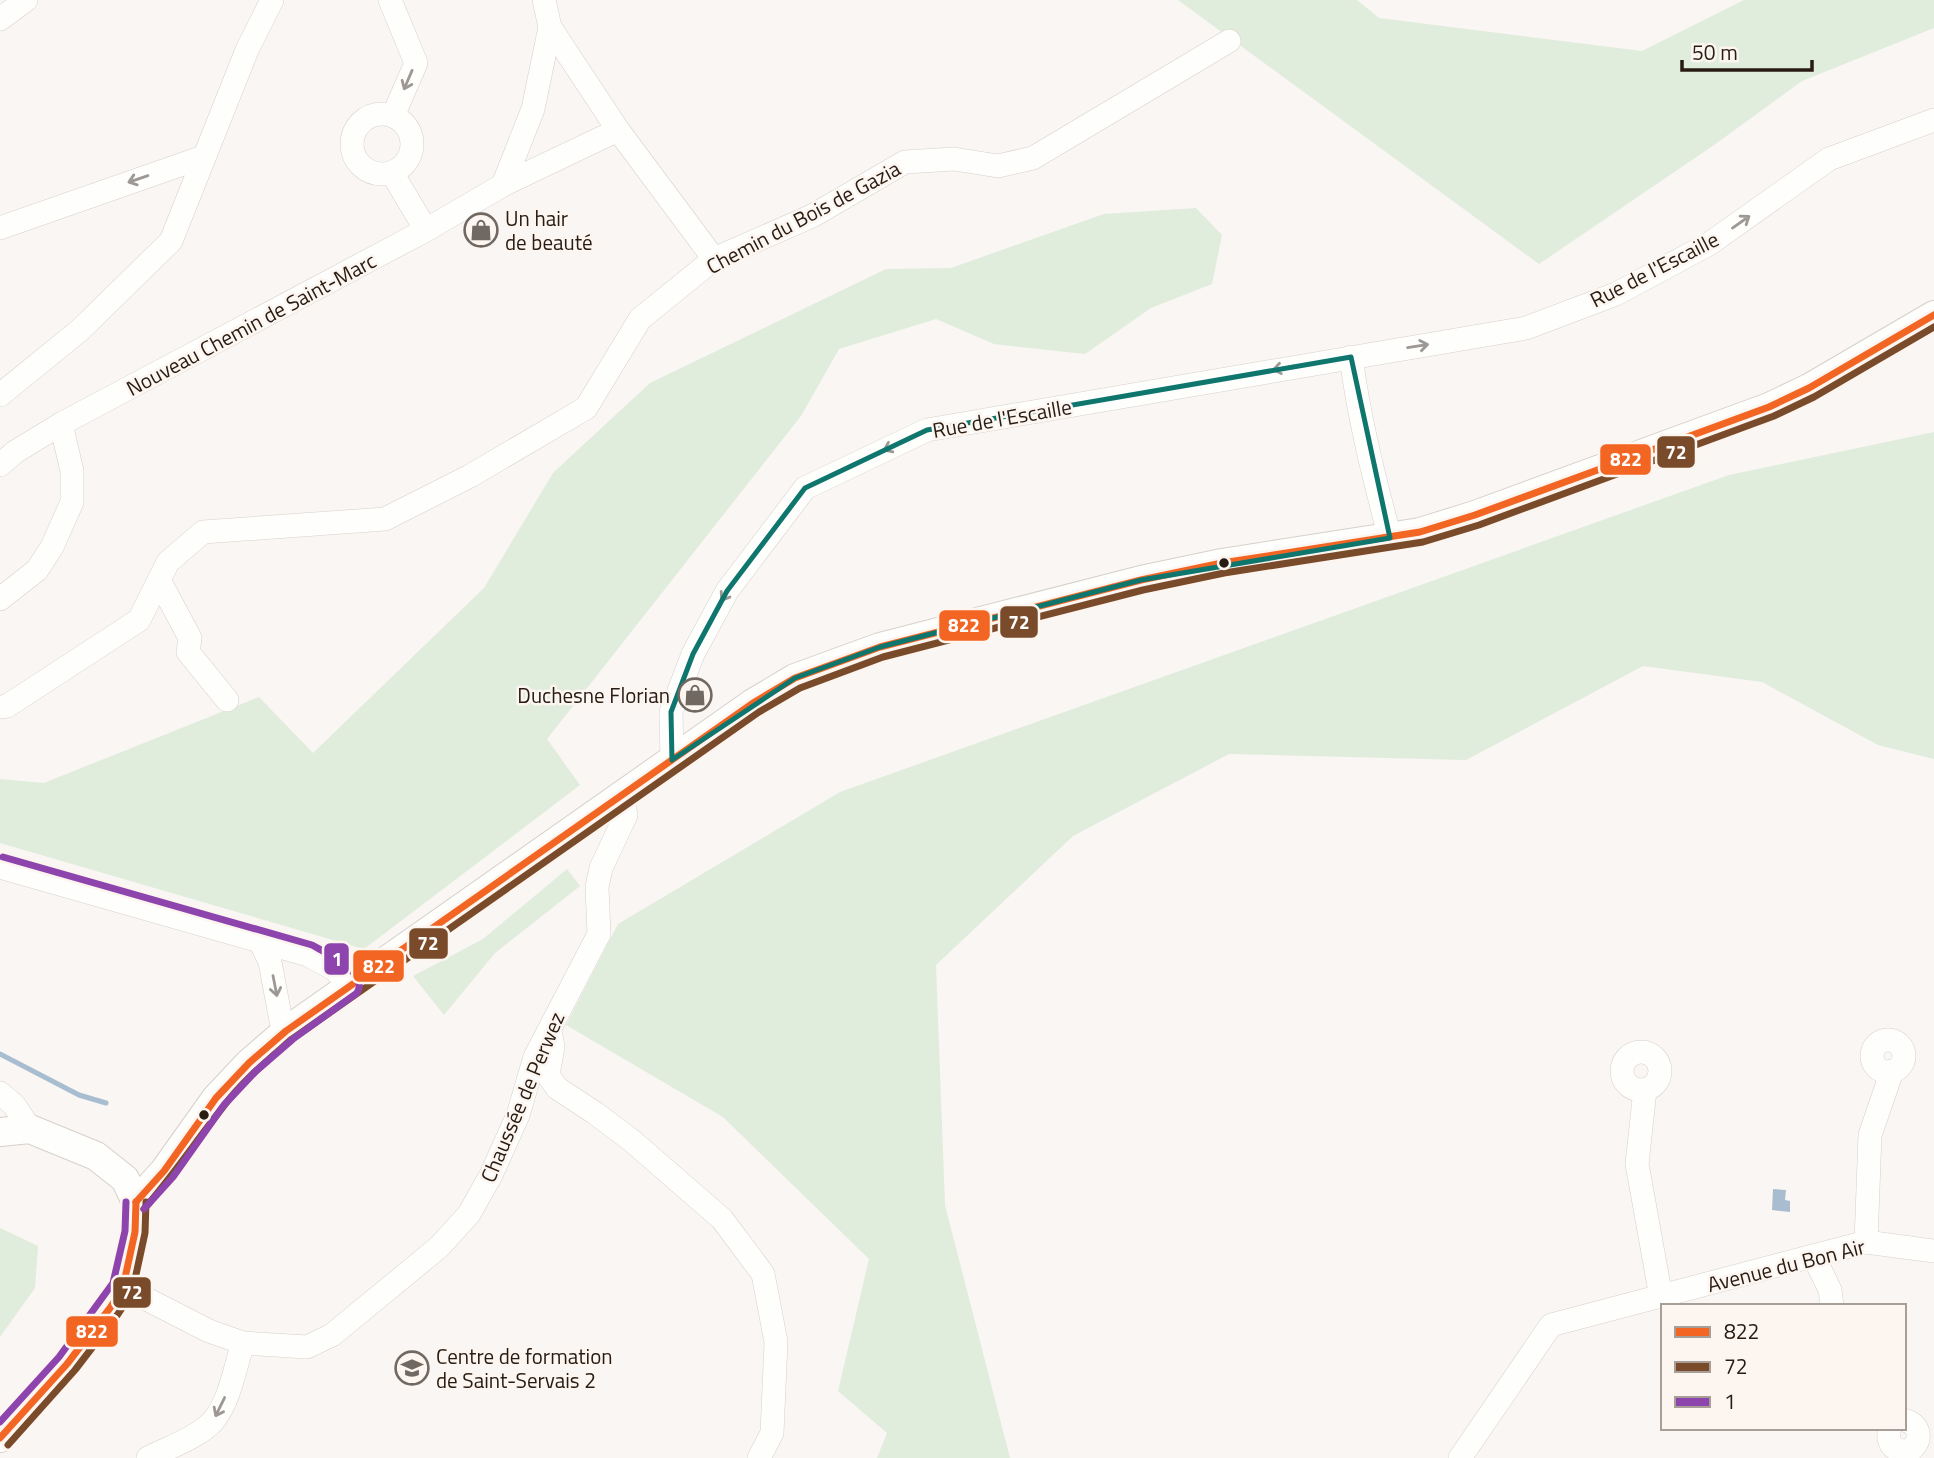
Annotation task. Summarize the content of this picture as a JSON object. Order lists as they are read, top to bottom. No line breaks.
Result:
{"streets":{"street":["Chemin du Bois de Gazia","Rue de l'Escaille","Nouveau Chemin de Saint-Marc","Chaussée de Perwez","Avenue du Bon Air"]},"places":{"shop":["Un hair de beauté","Duchesne Florian"],"school or university":["Centre de formation de Saint-Servais 2"]},"lines":["transit line 822","transit line 72","transit line 1"],"legend":["822","72","1"],"scale_bar":"50 m"}
